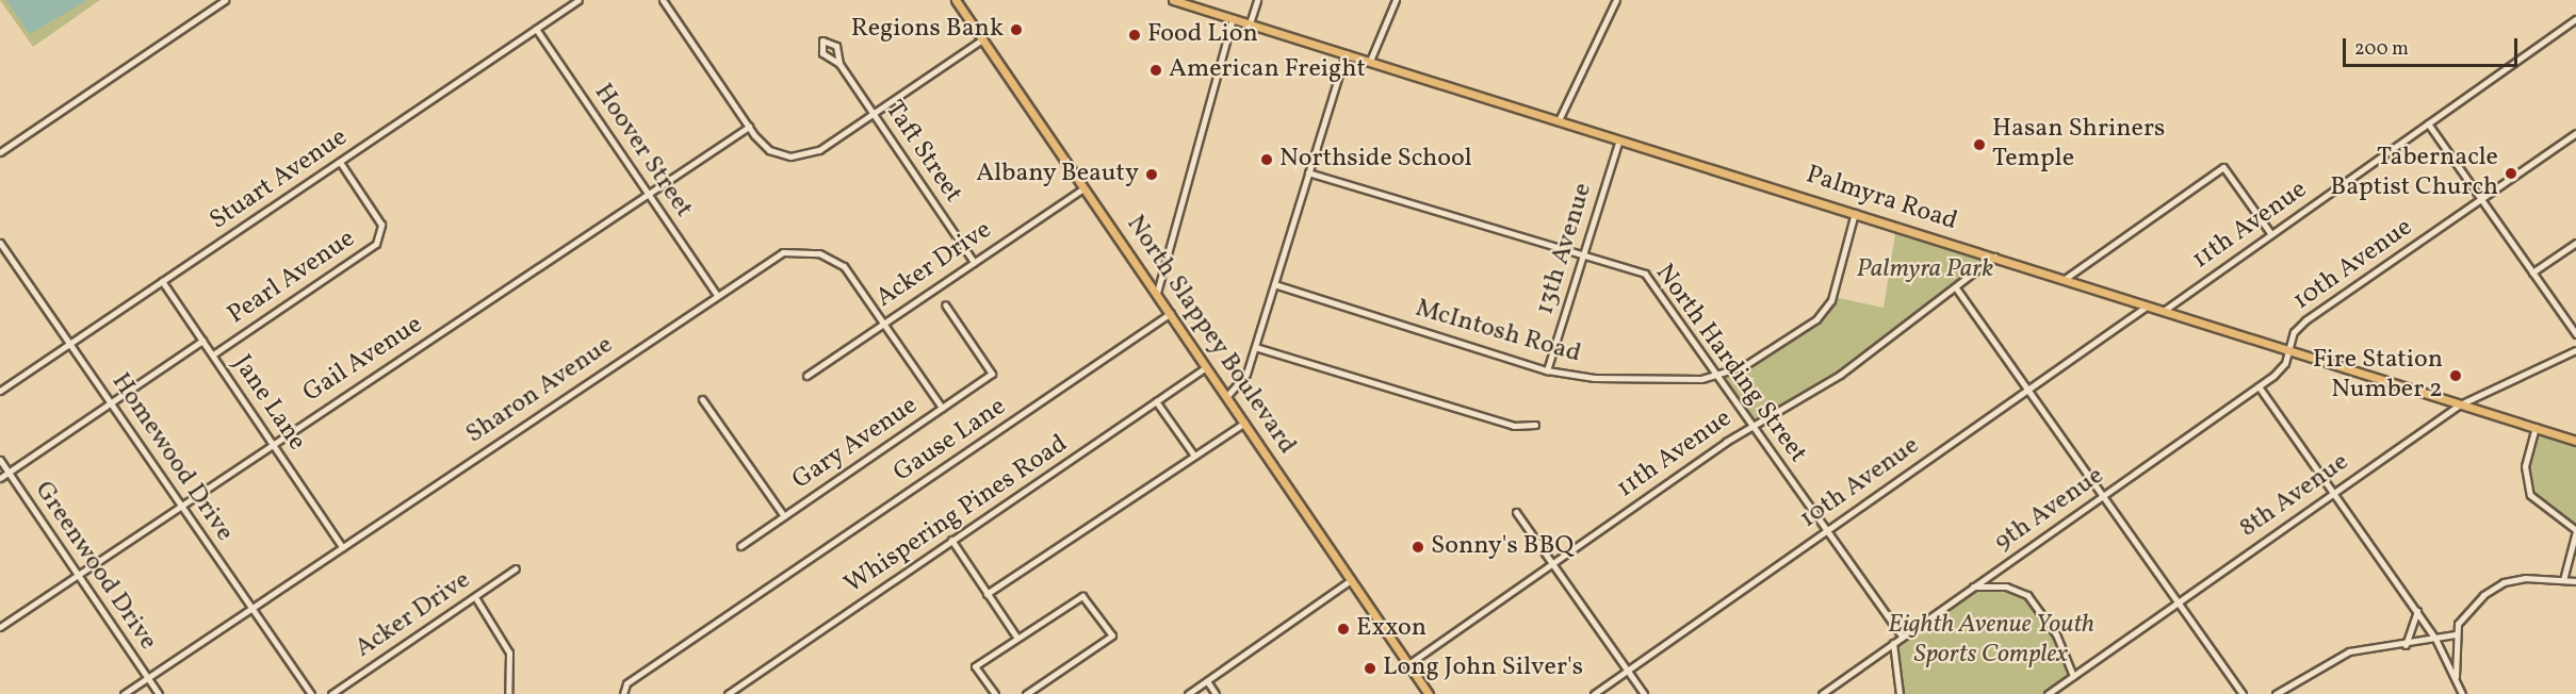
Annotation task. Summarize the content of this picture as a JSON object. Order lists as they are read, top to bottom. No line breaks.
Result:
{"streets":{"main road":["Palmyra Road","North Slappey Boulevard"],"street":["Hoover Street","Taft Street","Stuart Avenue","11th Avenue","13th Avenue","Acker Drive","10th Avenue","Pearl Avenue","McIntosh Road","Gail Avenue","North Harding Street","Sharon Avenue","Jane Lane","Gause Lane","Gary Avenue","Homewood Drive","8th Avenue","9th Avenue","Whispering Pines Road","Greenwood Drive"]},"crossings":[["Hoover Street","Stuart Avenue"],["Hoover Street","Gail Avenue"],["Hoover Street","Sharon Avenue"],["Taft Street","Acker Drive"],["Stuart Avenue","Pearl Avenue"],["Stuart Avenue","Jane Lane"],["Stuart Avenue","Homewood Drive"],["Palmyra Road","11th Avenue"],["Palmyra Road","13th Avenue"],["Palmyra Road","10th Avenue"],["Palmyra Road","McIntosh Road"],["Palmyra Road","8th Avenue"],["Palmyra Road","9th Avenue"],["11th Avenue","North Slappey Boulevard"],["11th Avenue","North Harding Street"],["13th Avenue","McIntosh Road"],["13th Avenue","North Harding Street"],["Acker Drive","North Slappey Boulevard"],["Acker Drive","Sharon Avenue"],["10th Avenue","North Harding Street"],["10th Avenue","9th Avenue"],["Pearl Avenue","Jane Lane"],["Pearl Avenue","Homewood Drive"],["Pearl Avenue","Greenwood Drive"],["McIntosh Road","North Harding Street"],["North Slappey Boulevard","Gause Lane"],["North Slappey Boulevard","Whispering Pines Road"],["Gail Avenue","Jane Lane"],["Gail Avenue","Homewood Drive"],["Gail Avenue","Greenwood Drive"],["North Harding Street","9th Avenue"],["Sharon Avenue","Jane Lane"],["Sharon Avenue","Gary Avenue"],["Sharon Avenue","Homewood Drive"],["Sharon Avenue","Greenwood Drive"]],"parks":["Palmyra Park","Eighth Avenue Youth Sports Complex"],"places":["Regions Bank","Food Lion","American Freight","Hasan Shriners Temple","Northside School","Tabernacle Baptist Church","Albany Beauty","Fire Station Number 2","Sonny's BBQ","Exxon","Long John Silver's"],"scale_bar":"200 m"}
